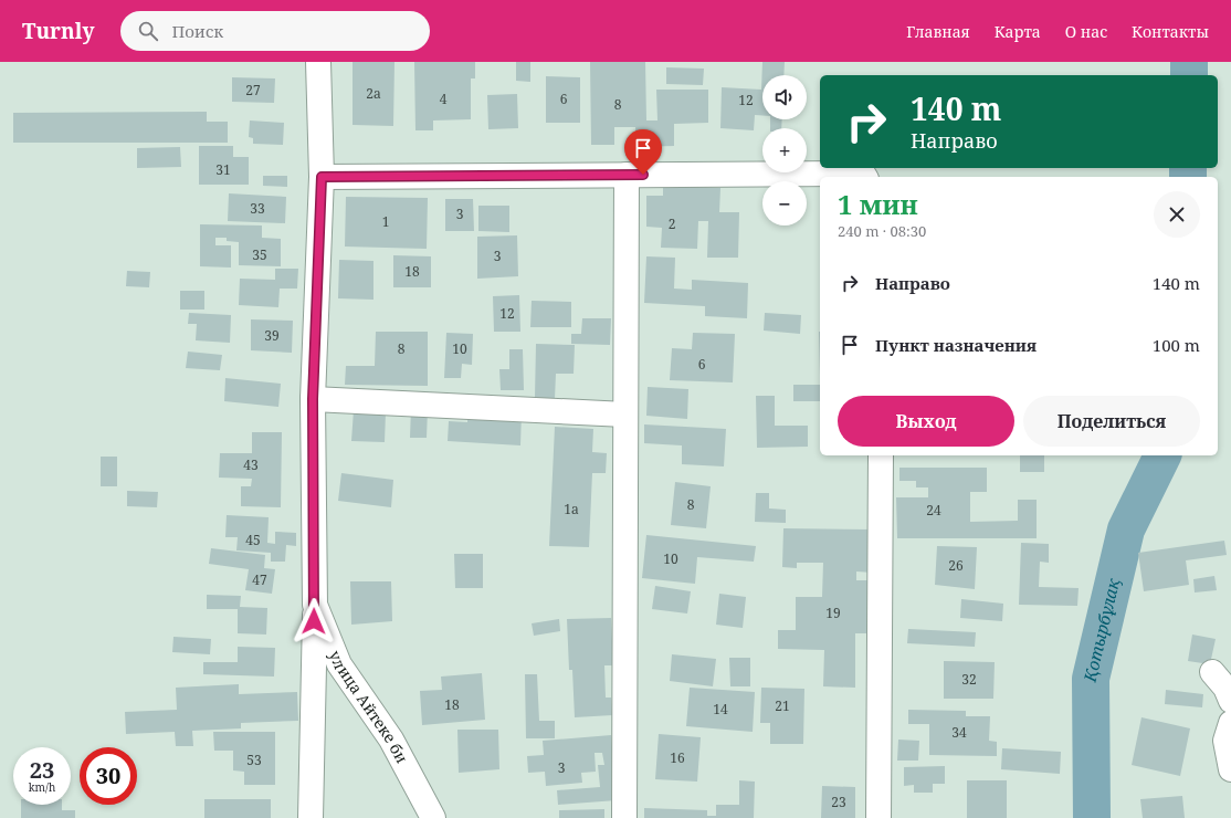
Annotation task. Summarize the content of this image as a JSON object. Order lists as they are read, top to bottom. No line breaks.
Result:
{"streets":{"street":["улица Айтеке би"]},"water":["Қотырбұлақ"],"house_numbers":["27","2а","4","6","12","8","31","33","3","1","2","35","3","18","12","39","8","10","6","43","8","1а","24","45","10","26","47","19","32","18","21","14","34","16","53","3","23"],"page":{"header":"Turnly","search":"Поиск","nav":["Главная","Карта","О нас","Контакты"],"map_buttons":["+","−"],"turn":["140 m","Направо"],"heading":["1 мин","240 m · 08:30"],"list":[{"name":"Направо","value":"140 m"},{"name":"Пункт назначения","value":"100 m"}],"buttons":["Выход","Поделиться"],"speed":"23 km/h","limit":"30"}}
